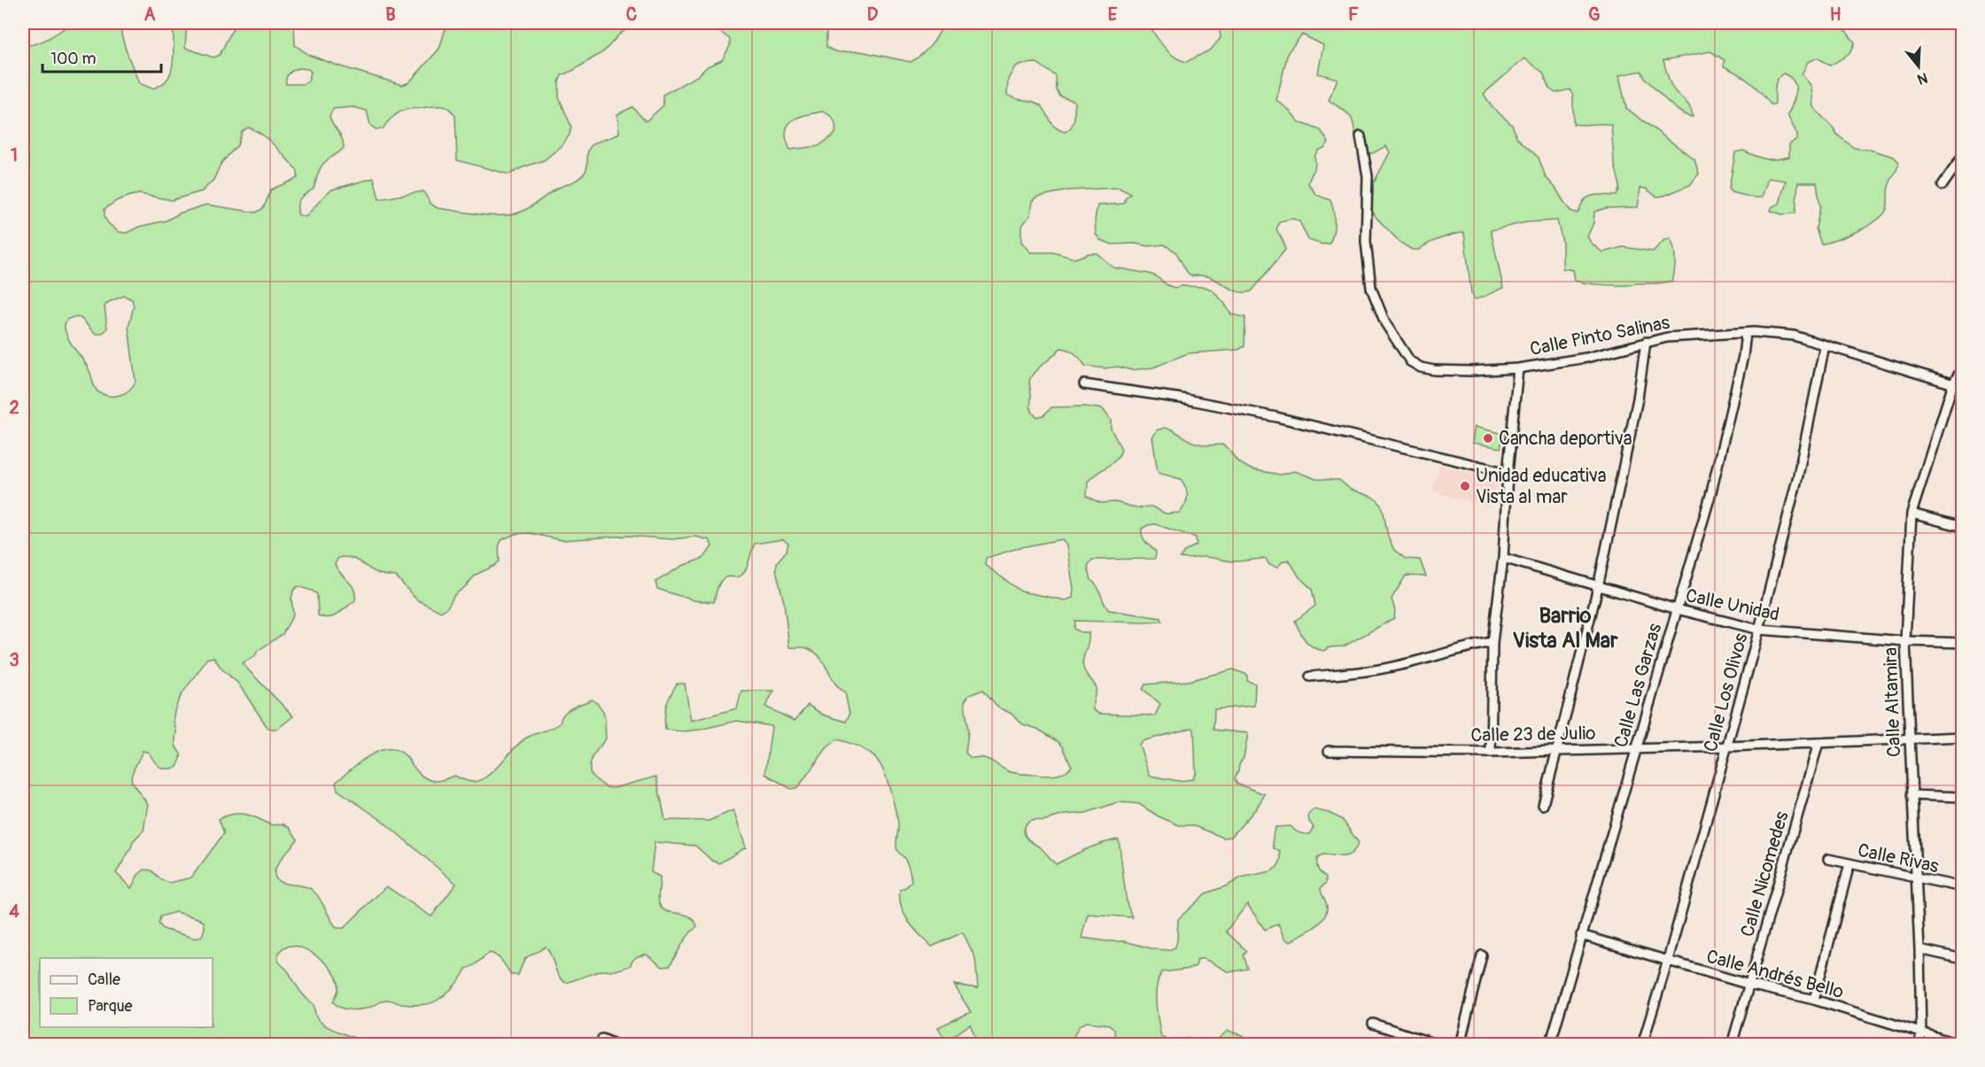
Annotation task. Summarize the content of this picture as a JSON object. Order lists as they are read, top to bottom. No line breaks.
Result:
{"streets":{"street":["Calle Pinto Salinas","Calle Unidad","Calle Las Garzas","Calle Los Olivos","Calle Altamira","Calle 23 de Julio","Calle Rivas","Calle Nicomedes","Calle Andrés Bello"]},"crossings":[["Calle Pinto Salinas","Calle Las Garzas"],["Calle Pinto Salinas","Calle Los Olivos"],["Calle Pinto Salinas","Calle Altamira"],["Calle Unidad","Calle Las Garzas"],["Calle Unidad","Calle Los Olivos"],["Calle Unidad","Calle Altamira"],["Calle Las Garzas","Calle 23 de Julio"],["Calle Las Garzas","Calle Andrés Bello"],["Calle Los Olivos","Calle 23 de Julio"],["Calle Los Olivos","Calle Andrés Bello"],["Calle Altamira","Calle 23 de Julio"],["Calle Altamira","Calle Rivas"],["Calle Altamira","Calle Andrés Bello"],["Calle 23 de Julio","Calle Nicomedes"],["Calle Nicomedes","Calle Andrés Bello"]],"districts":["Barrio Vista Al Mar"],"places":["Cancha deportiva","Unidad educativa Vista al mar"],"legend":["Calle","Parque"],"scale_bar":"100 m","north":"bottom","grid":{"columns":["A","B","C","D","E","F","G","H"],"rows":["1","2","3","4"]}}
